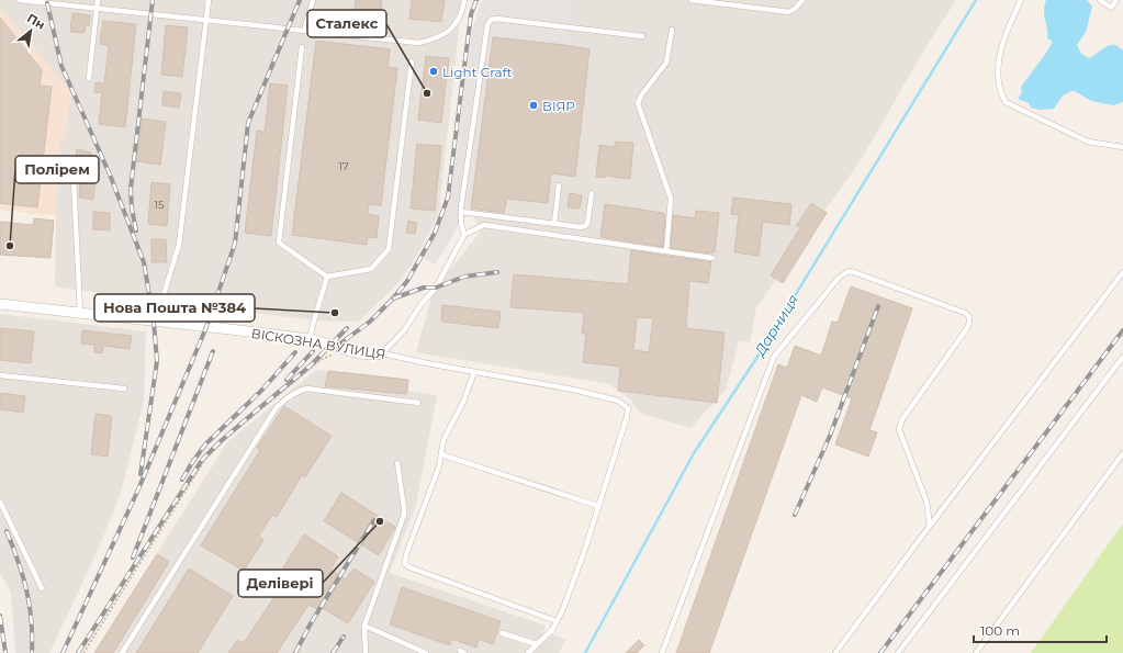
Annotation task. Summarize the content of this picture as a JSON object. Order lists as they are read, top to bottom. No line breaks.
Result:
{"streets":{"street":["ВІСКОЗНА ВУЛИЦЯ"]},"water":["Дарниця"],"places":["Light Craft","Сталекс","ВІЯР","Полірем","Нова Пошта №384","Делівері"],"house_numbers":["17","15"],"scale_bar":"100 m","north":"top right"}
